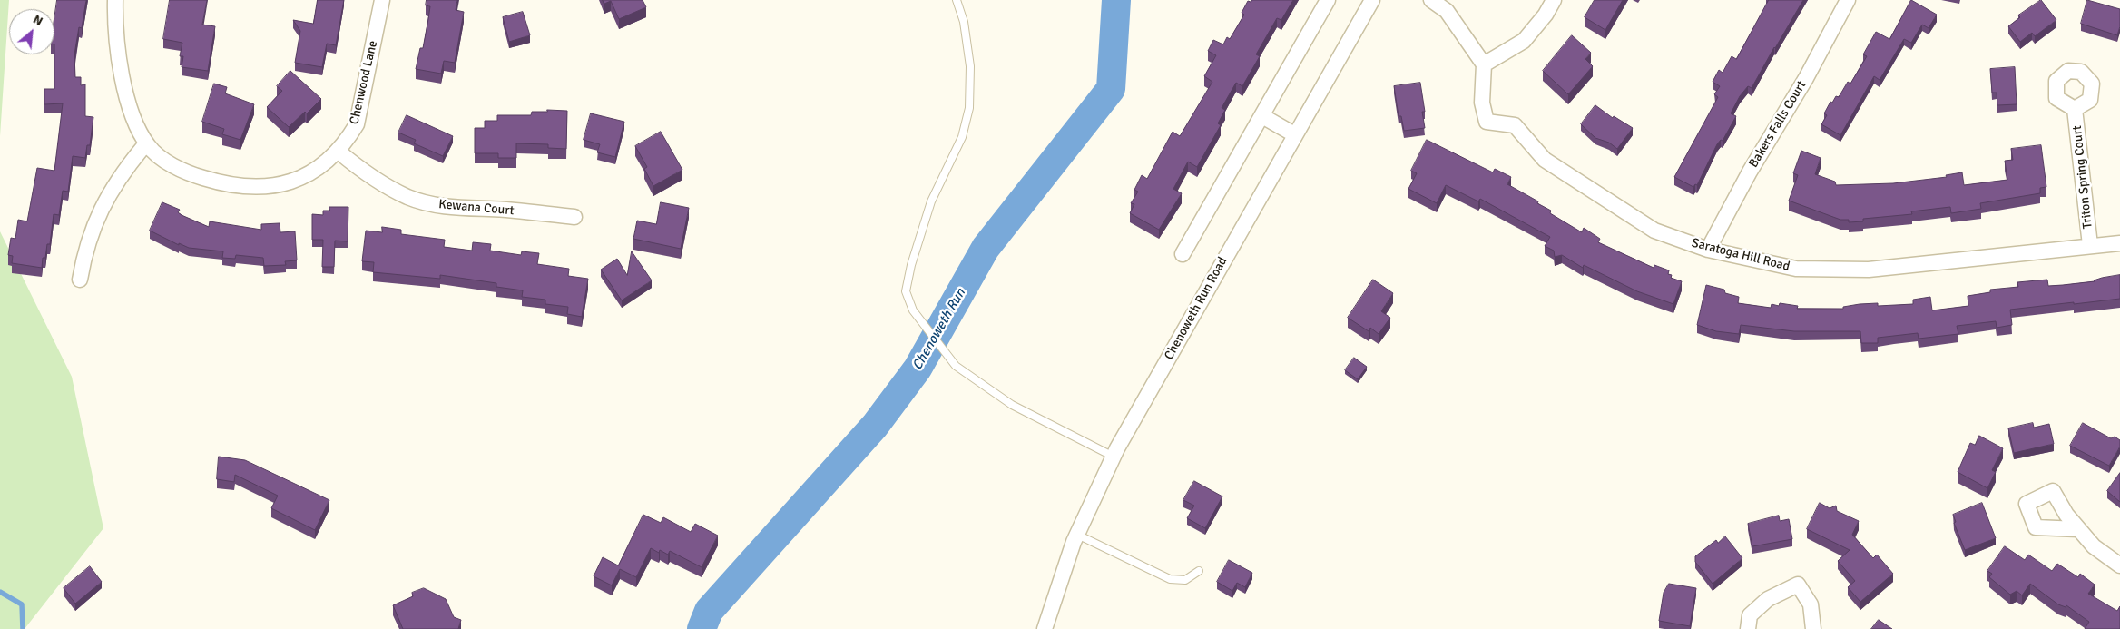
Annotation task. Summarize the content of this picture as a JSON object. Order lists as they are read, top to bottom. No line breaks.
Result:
{"streets":{"street":["Chenwood Lane","Bakers Falls Court","Triton Spring Court","Kewana Court","Saratoga Hill Road","Chenoweth Run Road"]},"crossings":[["Chenwood Lane","Kewana Court"],["Bakers Falls Court","Saratoga Hill Road"],["Triton Spring Court","Saratoga Hill Road"]],"water":["Chenoweth Run"],"north":"top right"}
